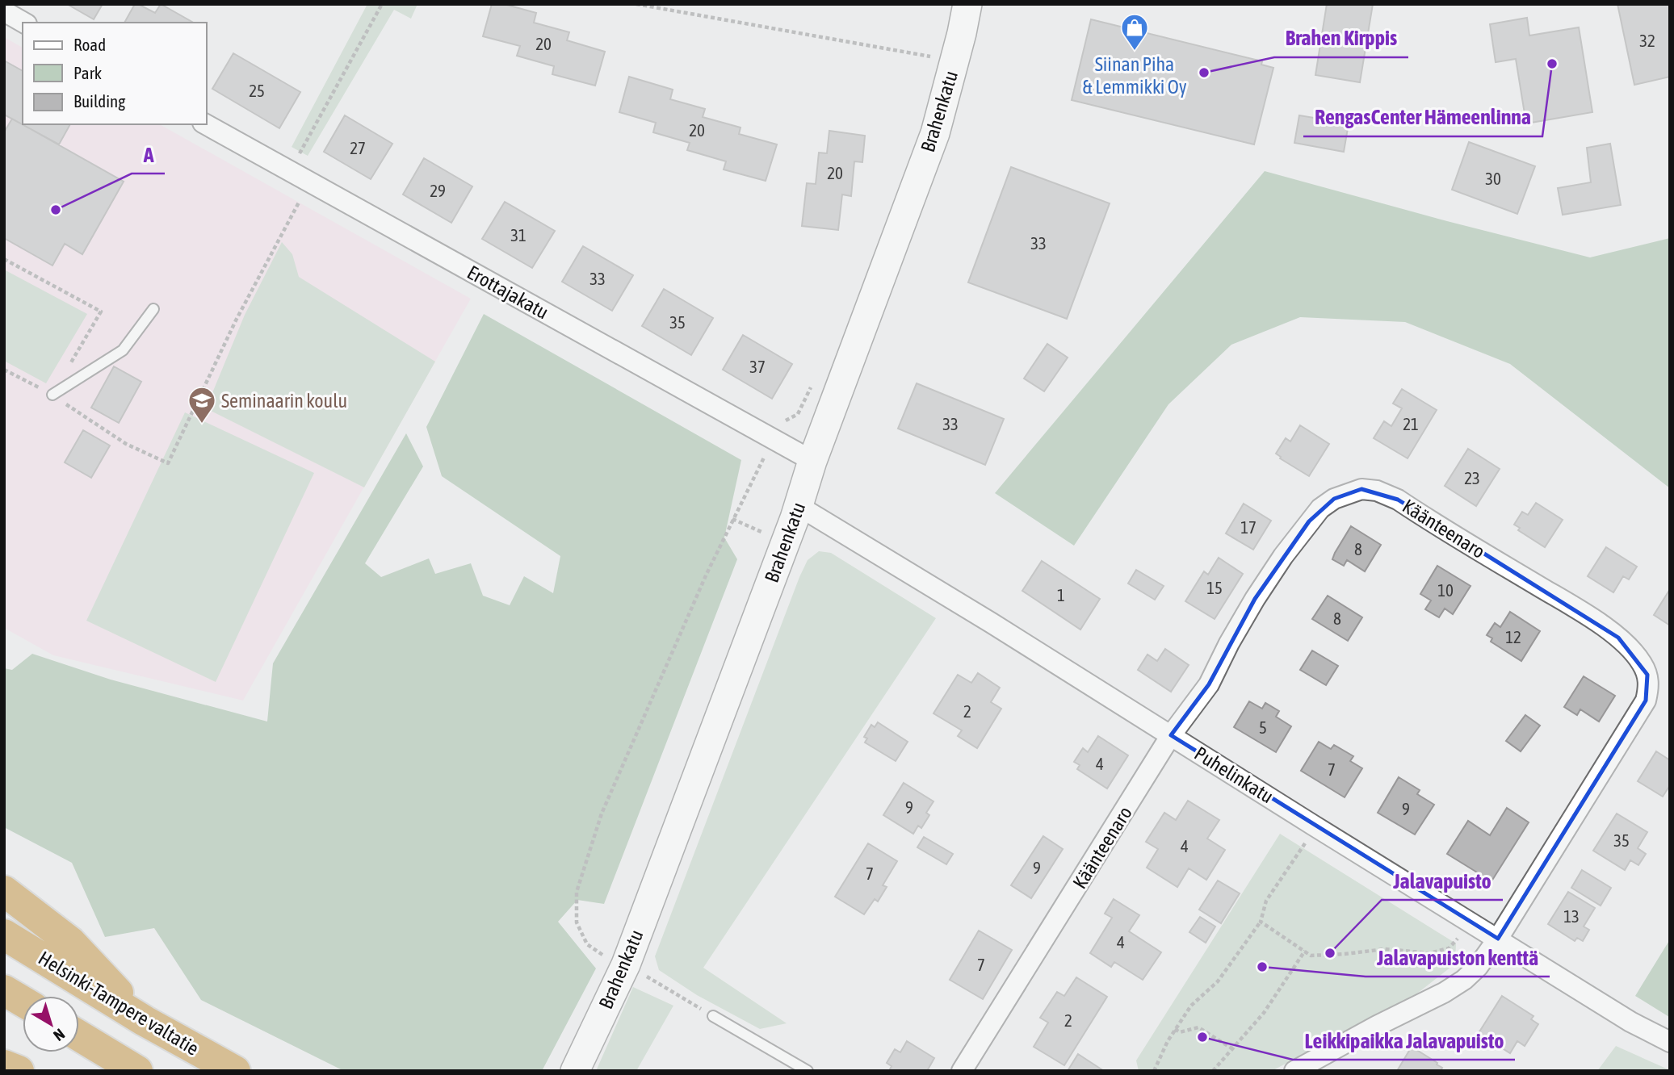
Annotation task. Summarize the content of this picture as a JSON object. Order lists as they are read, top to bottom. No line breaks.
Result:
{"streets":{"highway":["Helsinki-Tampere valtatie"],"main road":["Brahenkatu"],"street":["Erottajakatu","Käänteenaro","Puhelinkatu"]},"crossings":[["Brahenkatu","Erottajakatu"],["Brahenkatu","Puhelinkatu"],["Käänteenaro","Puhelinkatu"]],"places":{"shop":["Siinan Piha & Lemmikki Oy"],"other":["RengasCenter Hämeenlinna","Brahen Kirppis","A","Jalavapuisto","Jalavapuiston kenttä","Leikkipaikka Jalavapuisto"],"school or university":["Seminaarin koulu"]},"house_numbers":["32","20","25","20","27","20","30","29","31","33","33","35","37","33","21","23","17","8","15","10","1","8","12","2","5","4","7","9","9","35","4","9","7","13","4","7","2"],"legend":["Road","Park","Building"],"north":"bottom right"}
